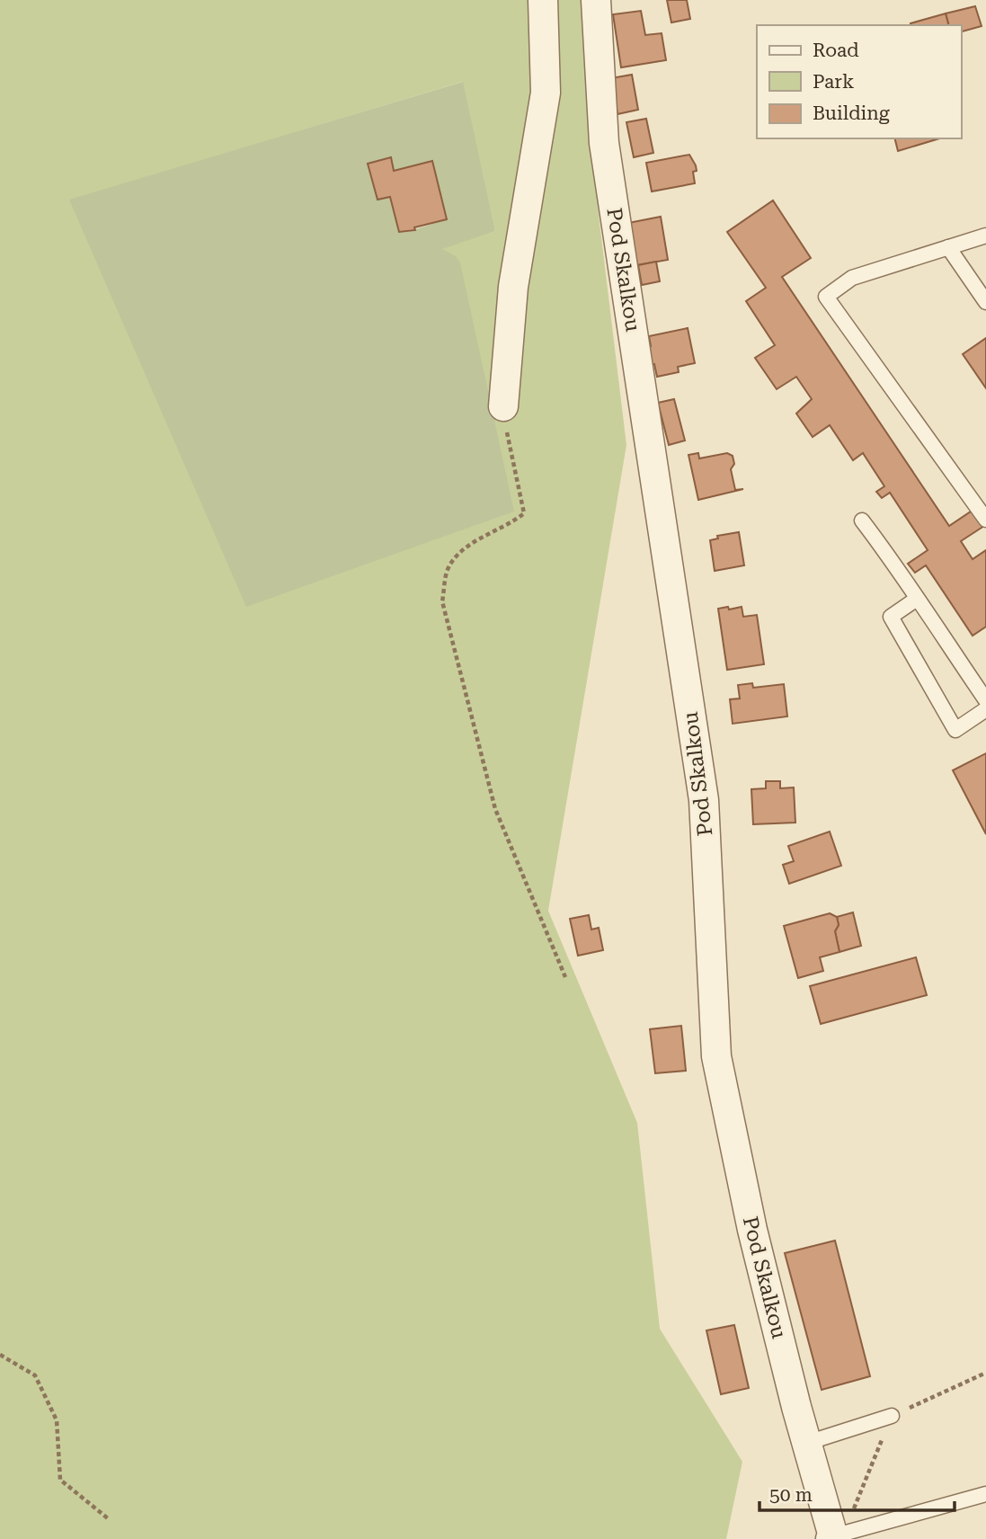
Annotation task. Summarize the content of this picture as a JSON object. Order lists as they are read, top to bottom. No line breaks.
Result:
{"streets":{"street":["Pod Skalkou"]},"legend":["Road","Park","Building"],"scale_bar":"50 m"}
